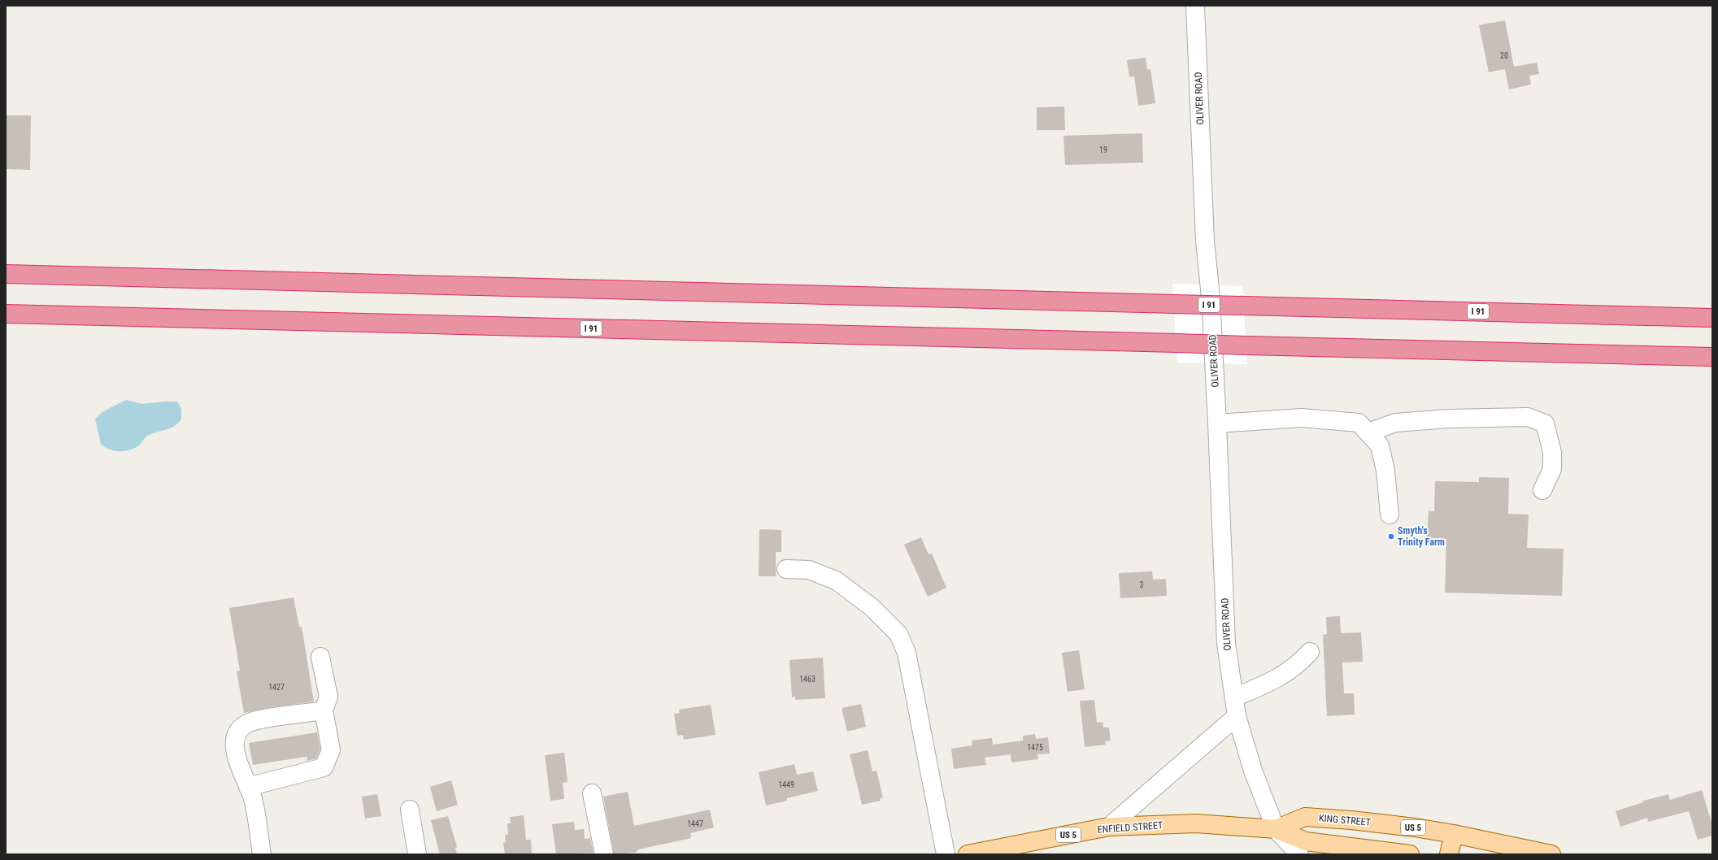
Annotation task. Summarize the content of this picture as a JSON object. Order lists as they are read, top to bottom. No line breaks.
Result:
{"streets":{"highway":["I 91"],"main road":["KING STREET","ENFIELD STREET","US 5"],"street":["OLIVER ROAD"]},"crossings":[["OLIVER ROAD","KING STREET"],["OLIVER ROAD","ENFIELD STREET"],["OLIVER ROAD","US 5"],["KING STREET","ENFIELD STREET"],["KING STREET","US 5"],["ENFIELD STREET","US 5"]],"places":["Smyth's Trinity Farm"],"house_numbers":["20","19","3","1463","1427","1475","1449","1447"]}
